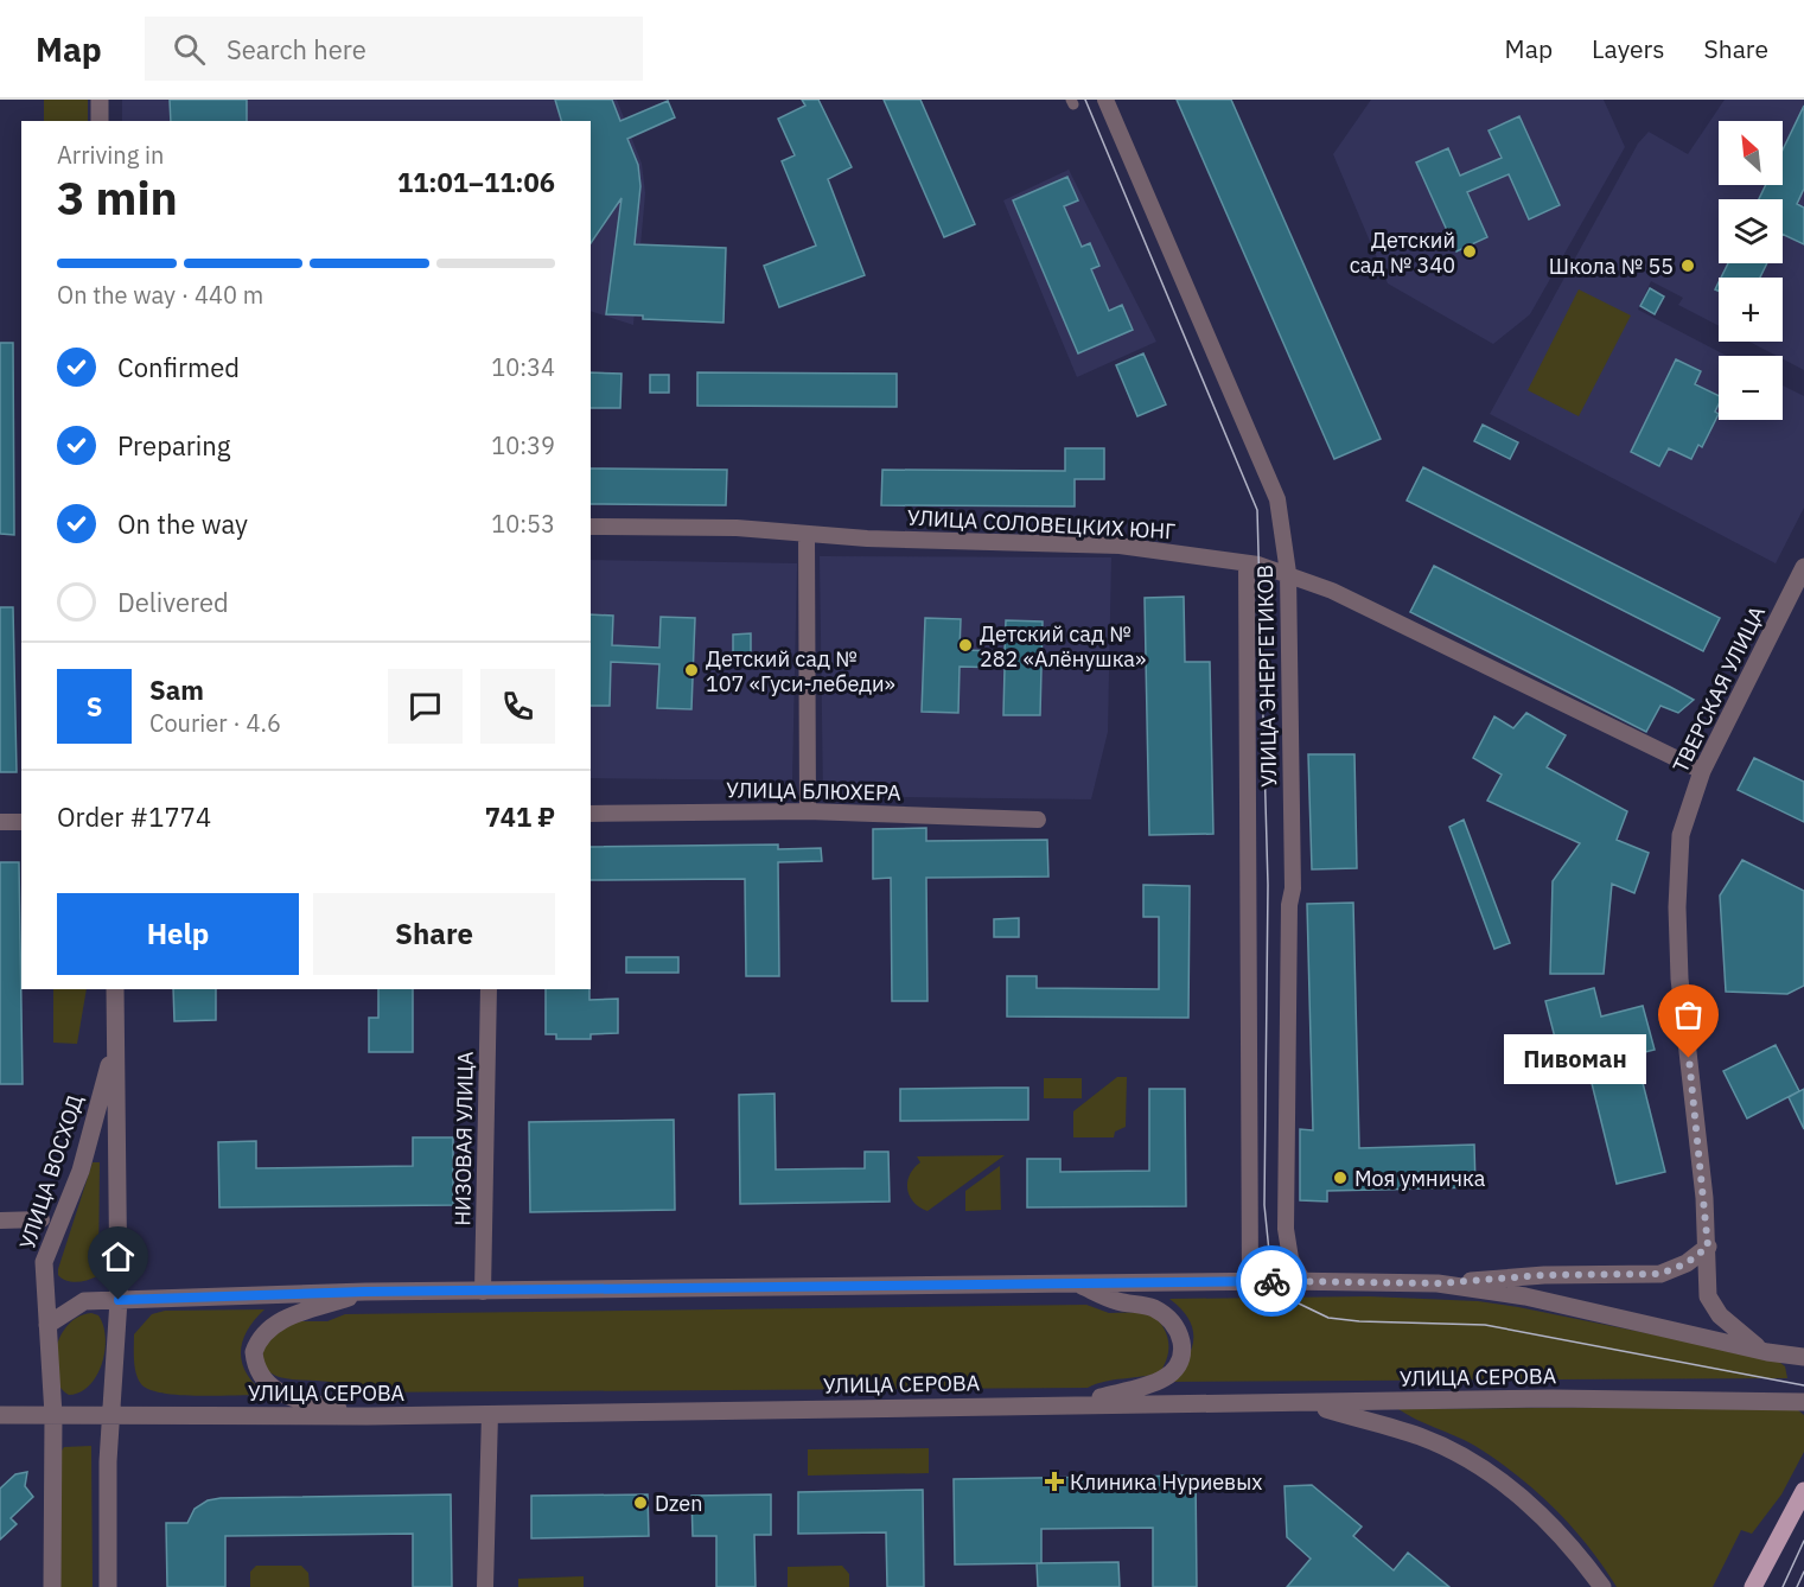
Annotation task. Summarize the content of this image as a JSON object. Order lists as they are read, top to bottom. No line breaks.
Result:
{"streets":{"street":["УЛИЦА СОЛОВЕЦКИХ ЮНГ","УЛИЦА ЭНЕРГЕТИКОВ","ТВЕРСКАЯ УЛИЦА","УЛИЦА БЛЮХЕРА","НИЗОВАЯ УЛИЦА","УЛИЦА ВОСХОД","УЛИЦА СЕРОВА"]},"crossings":[["УЛИЦА СОЛОВЕЦКИХ ЮНГ","УЛИЦА ЭНЕРГЕТИКОВ"],["УЛИЦА СОЛОВЕЦКИХ ЮНГ","ТВЕРСКАЯ УЛИЦА"],["УЛИЦА ВОСХОД","УЛИЦА СЕРОВА"]],"places":{"other":["Детский сад № 340","Школа № 55","Детский сад № 282 «Алёнушка»","Детский сад № 107 «Гуси-лебеди»","Пивоман","Моя умничка","Dzen"],"health":["Клиника Нуриевых"]},"north":"top left","page":{"header":"Map","search":"Search here","nav":["Map","Layers","Share"],"map_buttons":["+","−"],"heading":["3 min","Arriving in","11:01–11:06"],"panel":["Sam","Courier · 4.6","Order #1774","741 ₽"],"bar":"On the way · 440 m","list":[["Confirmed","10:34"],["Preparing","10:39"],["On the way","10:53"],"Delivered"],"round":"S","buttons":["Help","Share"],"bubble":"Пивоман"}}
